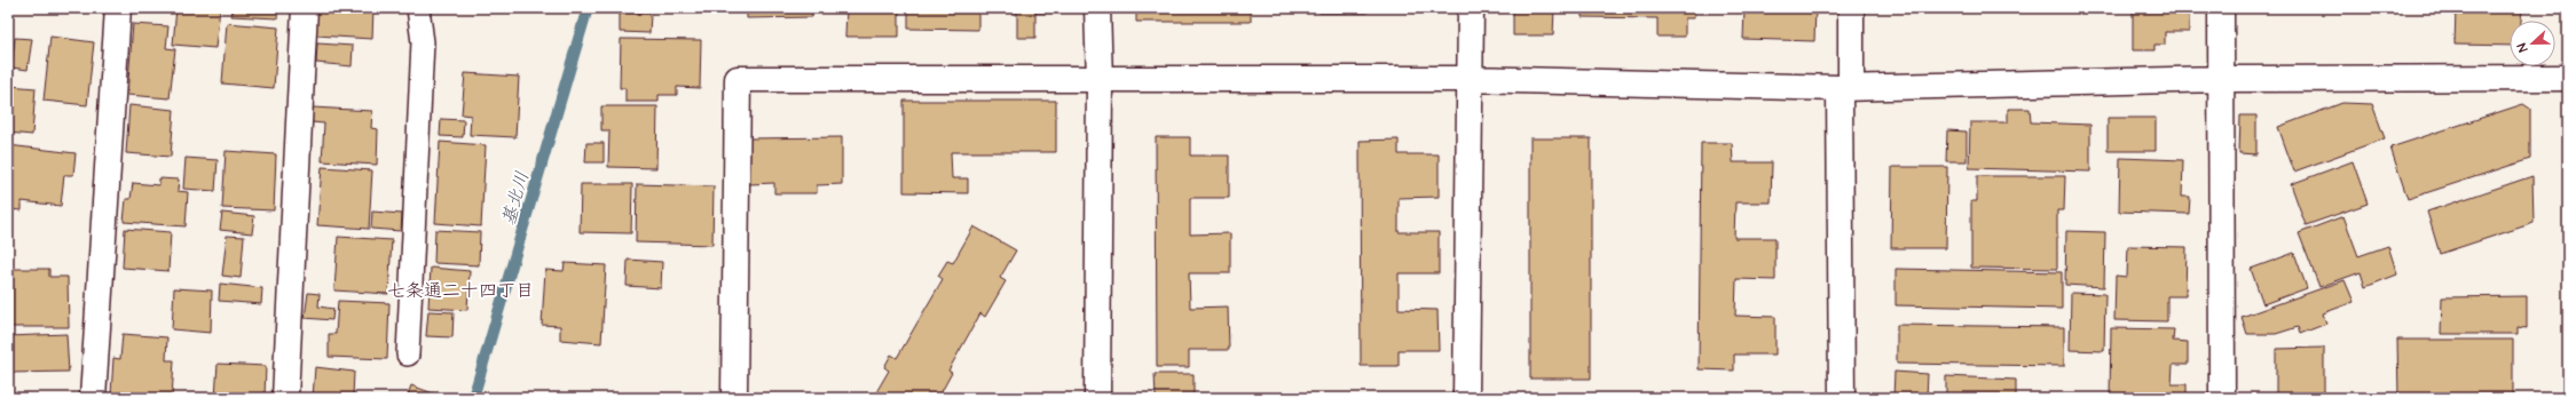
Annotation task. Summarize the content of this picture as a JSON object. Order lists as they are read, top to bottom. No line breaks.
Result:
{"districts":["七条通二十四丁目"],"water":["基北川"],"north":"left"}
